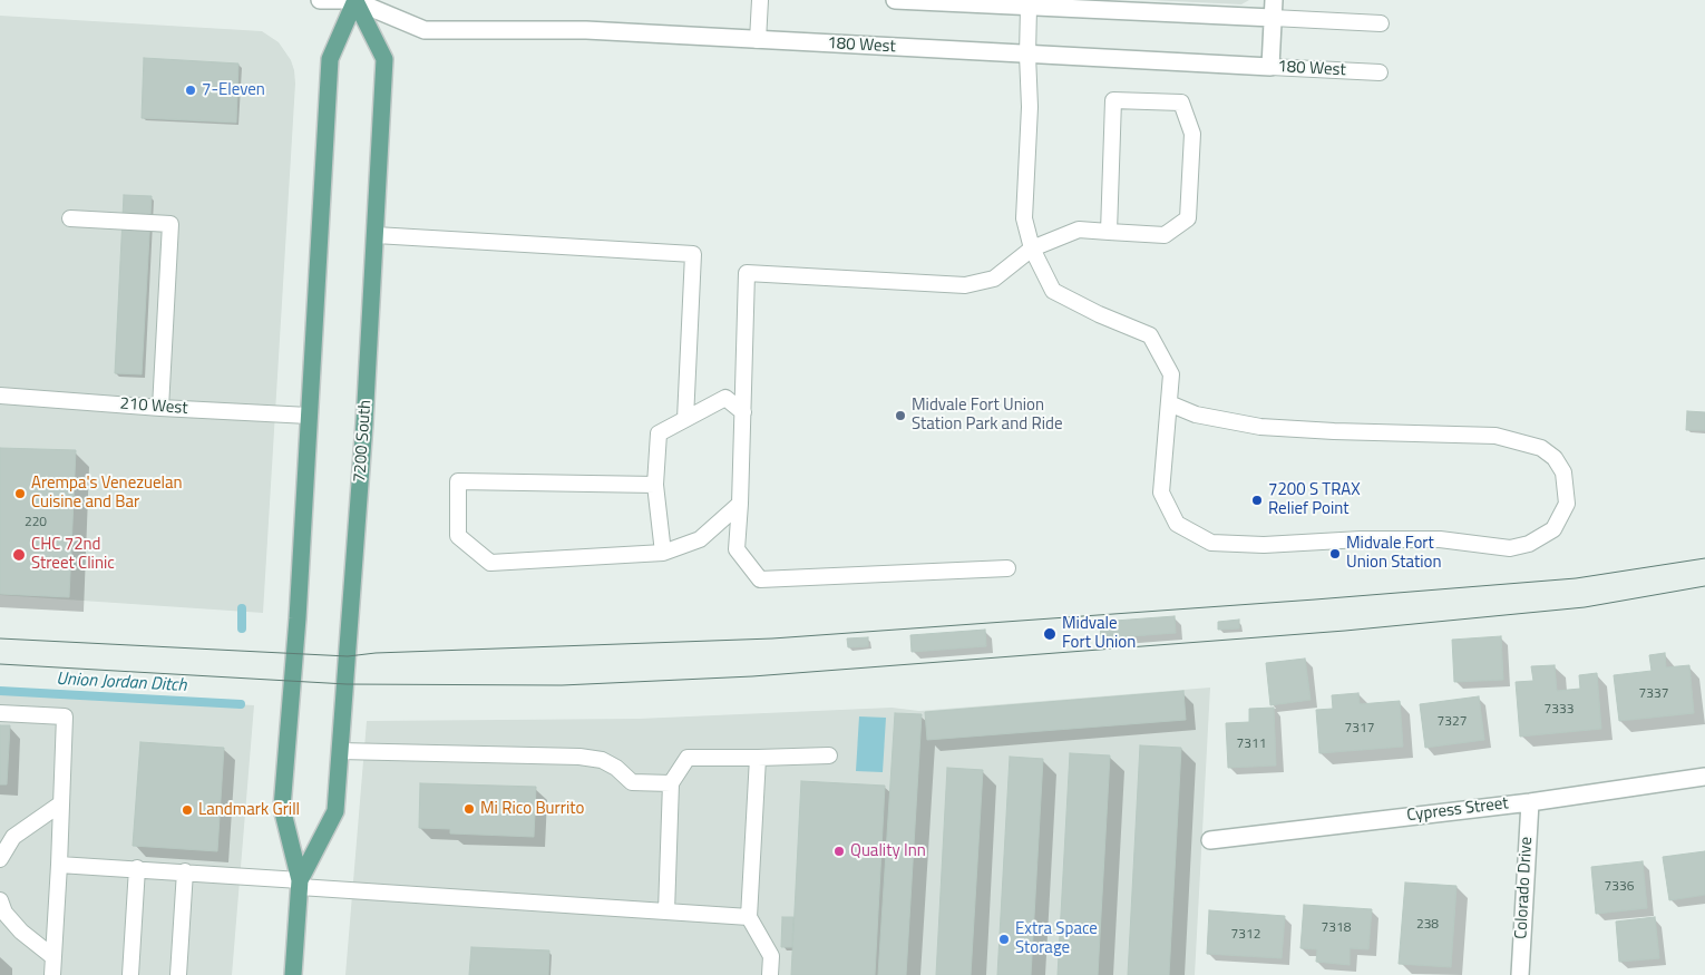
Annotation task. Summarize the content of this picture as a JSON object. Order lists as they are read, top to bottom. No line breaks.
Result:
{"streets":{"main road":["7200 South"],"street":["180 West","Cypress Street","Colorado Drive"],"lane":["210 West"]},"crossings":[["180 West","7200 South"],["210 West","7200 South"],["Cypress Street","Colorado Drive"]],"water":["Union Jordan Ditch"],"places":["7-Eleven","Midvale Fort Union Station Park and Ride","Arempa's Venezuelan Cuisine and Bar","7200 S TRAX Relief Point","Midvale Fort Union Station","CHC 72nd Street Clinic","Midvale Fort Union","Mi Rico Burrito","Landmark Grill","Quality Inn","Extra Space Storage"],"house_numbers":["220","7337","7333","7327","7317","7311","7336","238","7318","7312"]}
